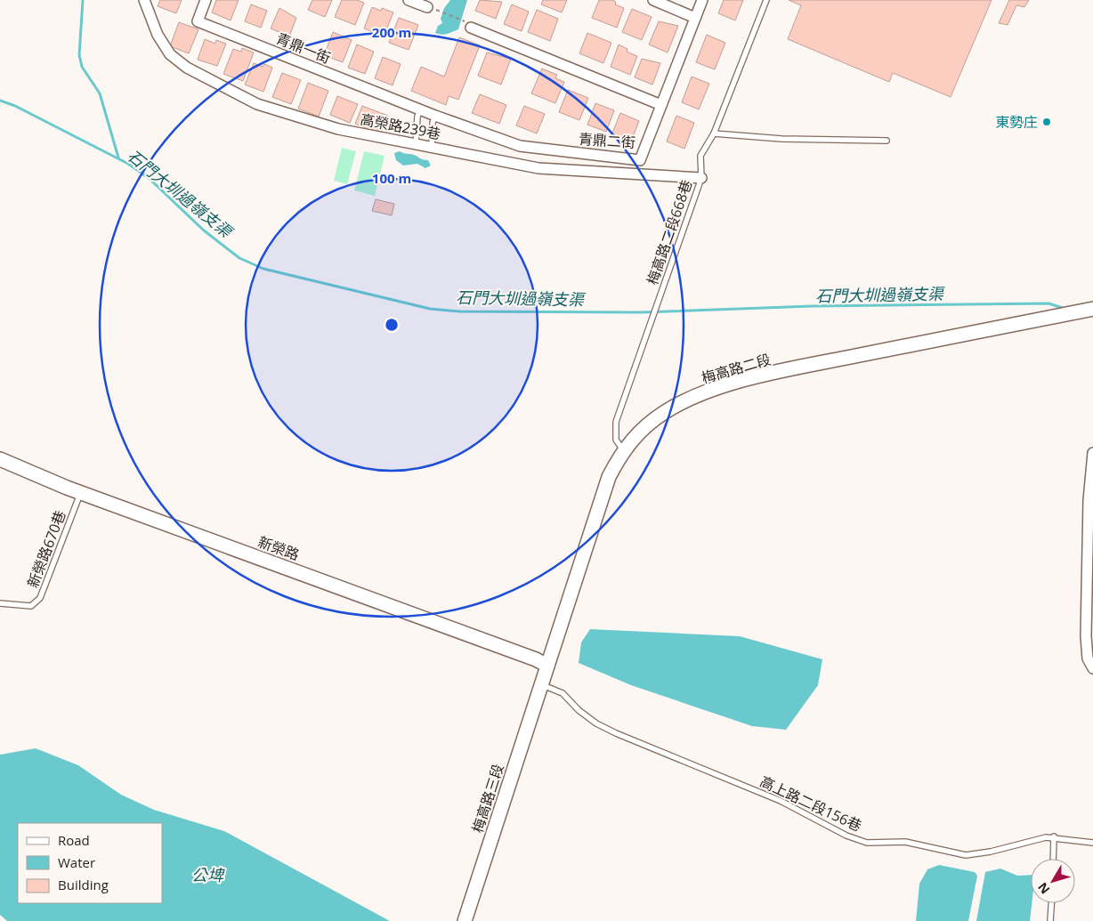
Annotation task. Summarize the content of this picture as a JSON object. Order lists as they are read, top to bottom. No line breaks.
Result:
{"streets":{"street":["青鼎一街","高榮路239巷","青鼎二街","梅高路二段","新榮路","梅高路三段"],"lane":["梅高路二段668巷","新榮路670巷","高上路二段156巷"]},"crossings":[["高榮路239巷","梅高路二段668巷"],["梅高路二段668巷","梅高路二段"],["梅高路二段","新榮路"],["梅高路二段","梅高路三段"],["梅高路二段","高上路二段156巷"],["新榮路","新榮路670巷"],["梅高路三段","高上路二段156巷"]],"water":["石門大圳過嶺支渠","公埤"],"places":["東勢庄"],"legend":["Road","Water","Building"],"north":"bottom left","rings":["200 m","100 m"]}
